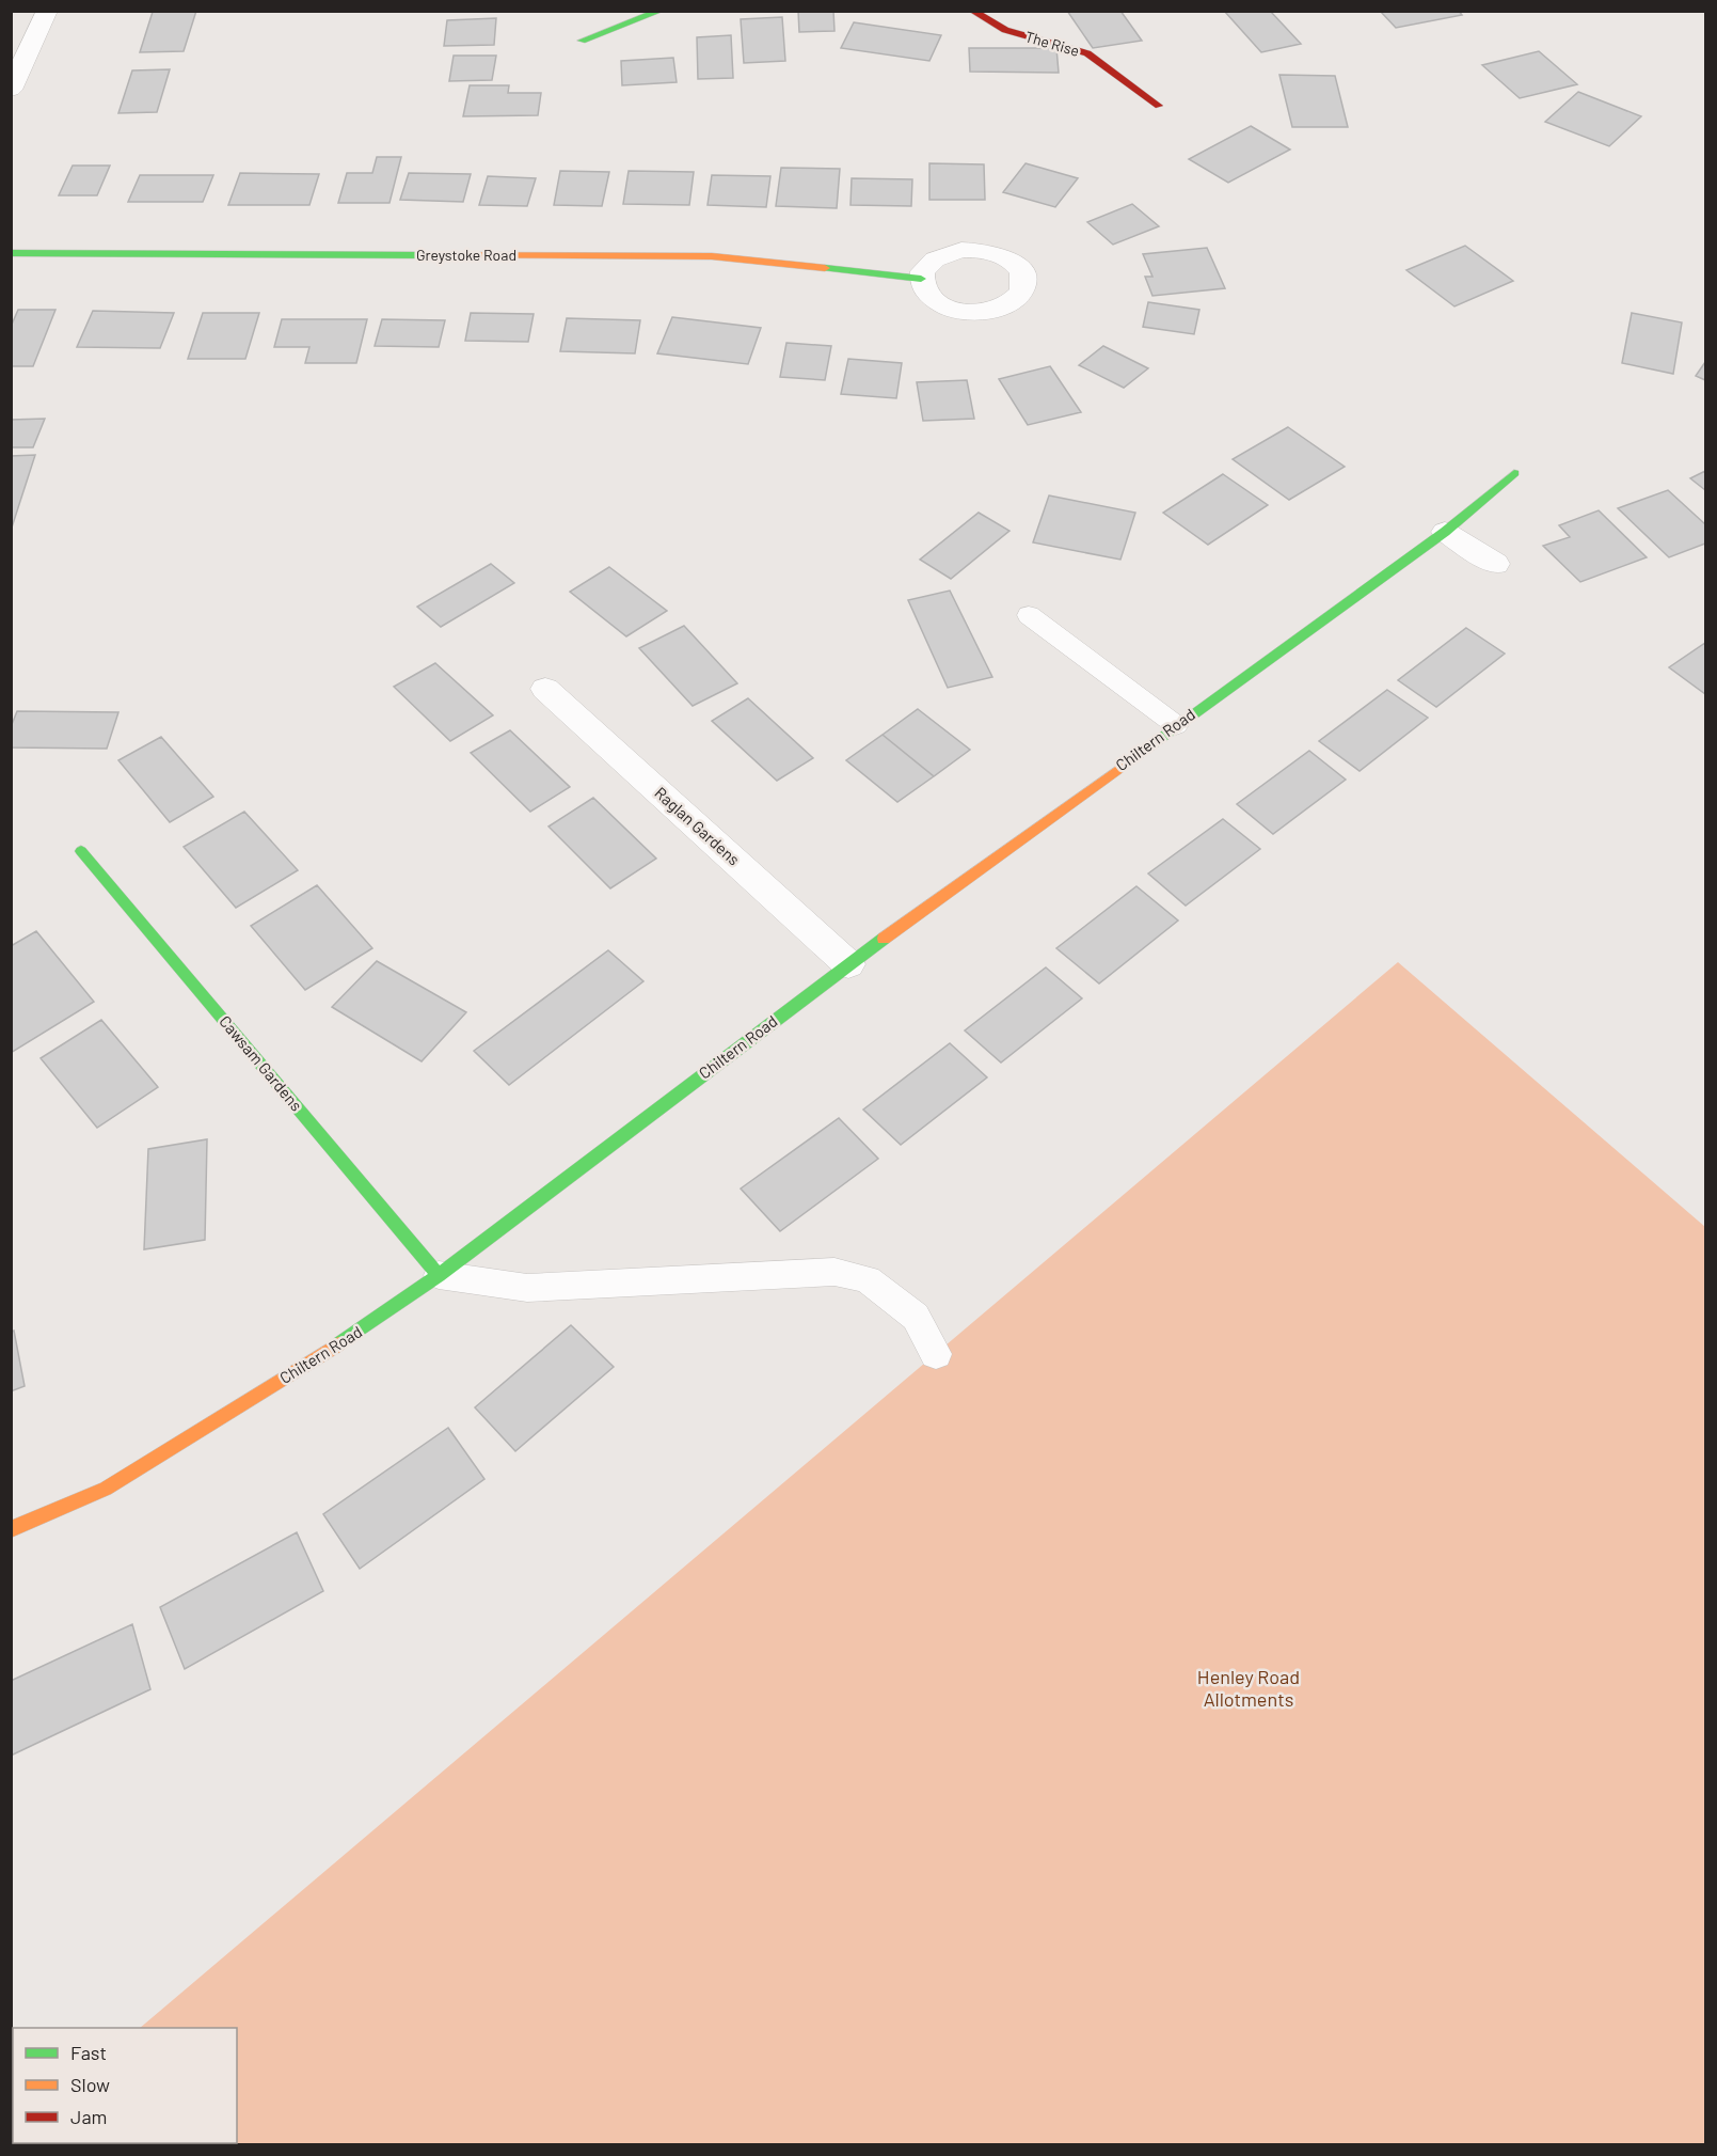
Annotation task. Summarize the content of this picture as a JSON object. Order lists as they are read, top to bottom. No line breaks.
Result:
{"streets":{"street":["The Rise","Greystoke Road","Chiltern Road","Raglan Gardens","Cawsam Gardens"]},"crossings":[["Chiltern Road","Raglan Gardens"],["Chiltern Road","Cawsam Gardens"]],"parks":["Henley Road Allotments"],"legend":["Fast","Slow","Jam"]}
